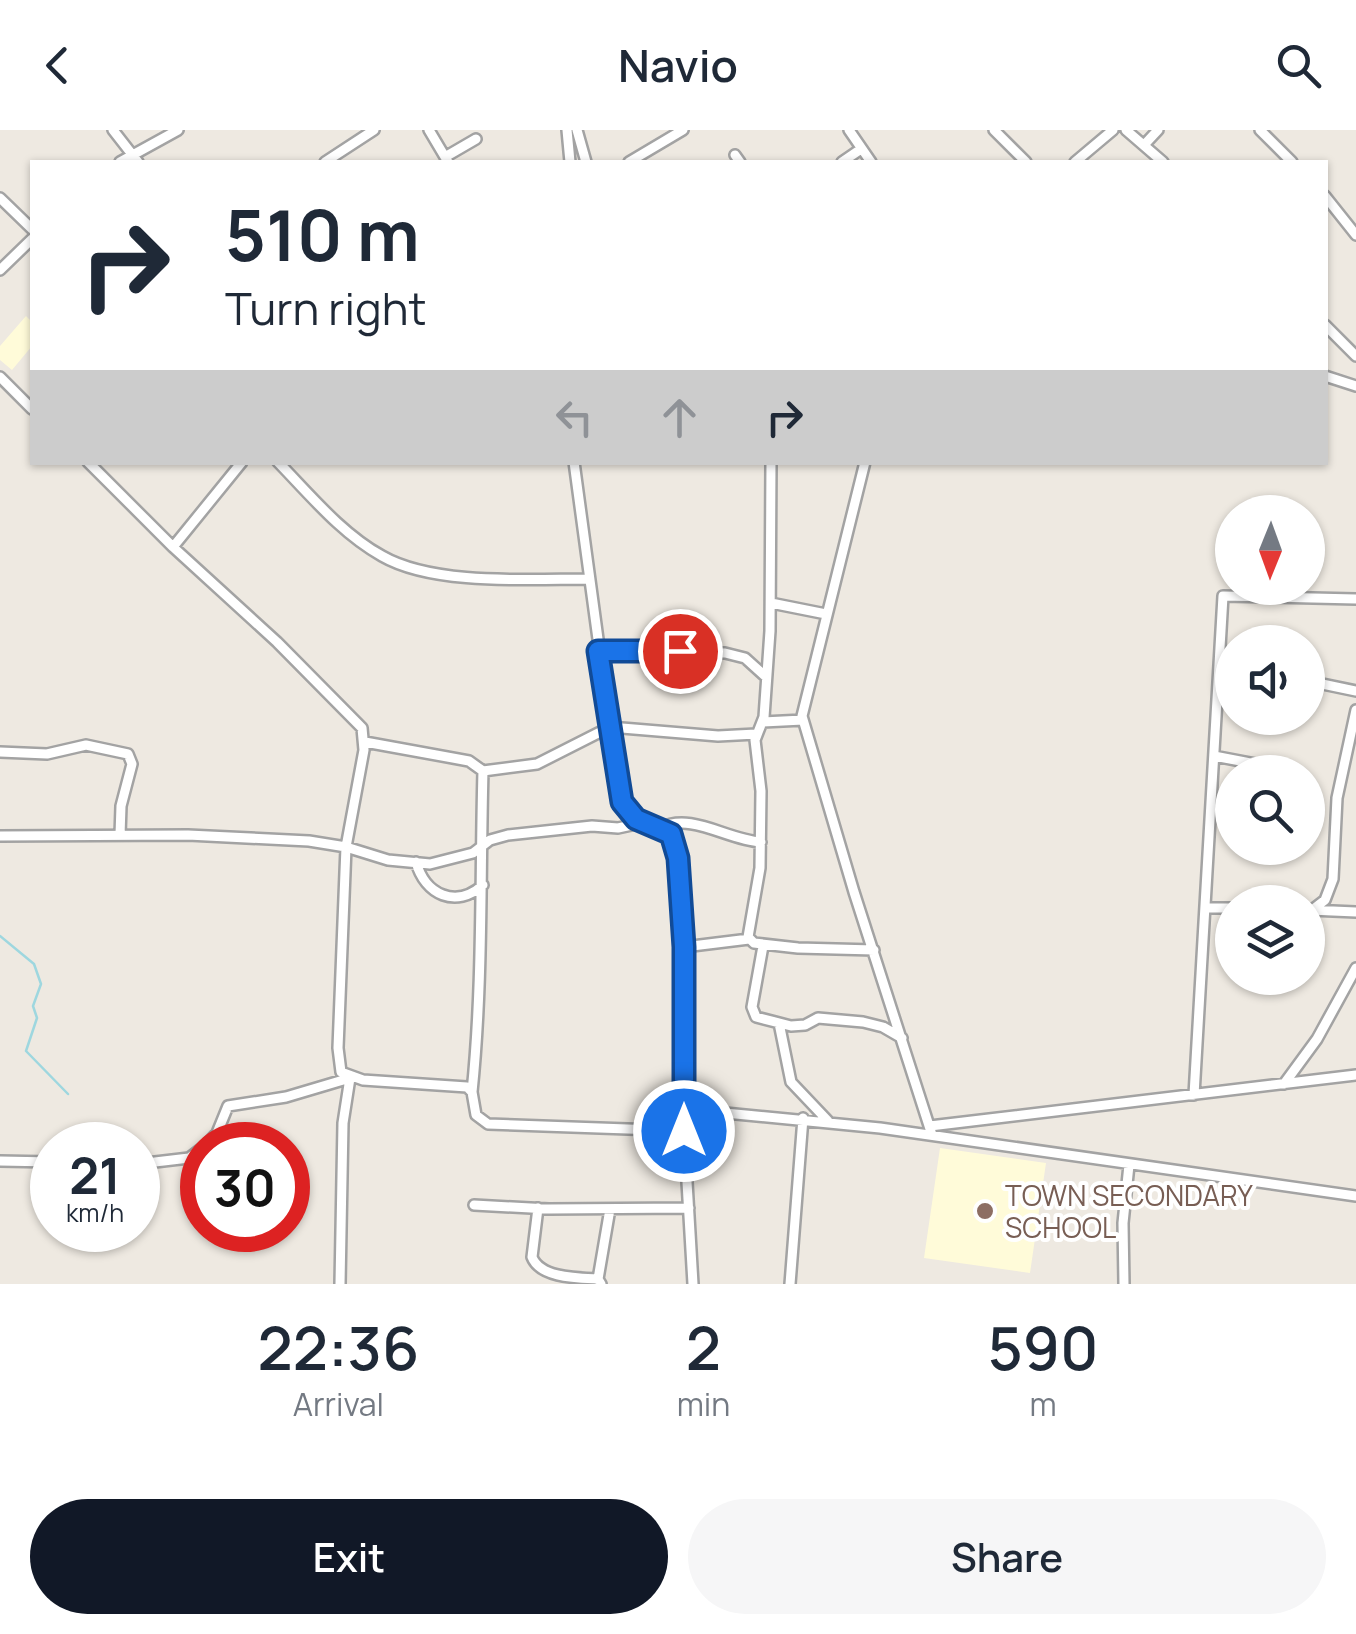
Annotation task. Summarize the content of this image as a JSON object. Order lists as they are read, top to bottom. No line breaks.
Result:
{"places":["TOWN SECONDARY SCHOOL"],"north":"bottom","page":{"header":"Navio","turn":["510 m","Turn right"],"speed":"21 km/h","limit":"30","eta":["22:36","Arrival","2","min","590","m"],"buttons":["Exit","Share"]}}
